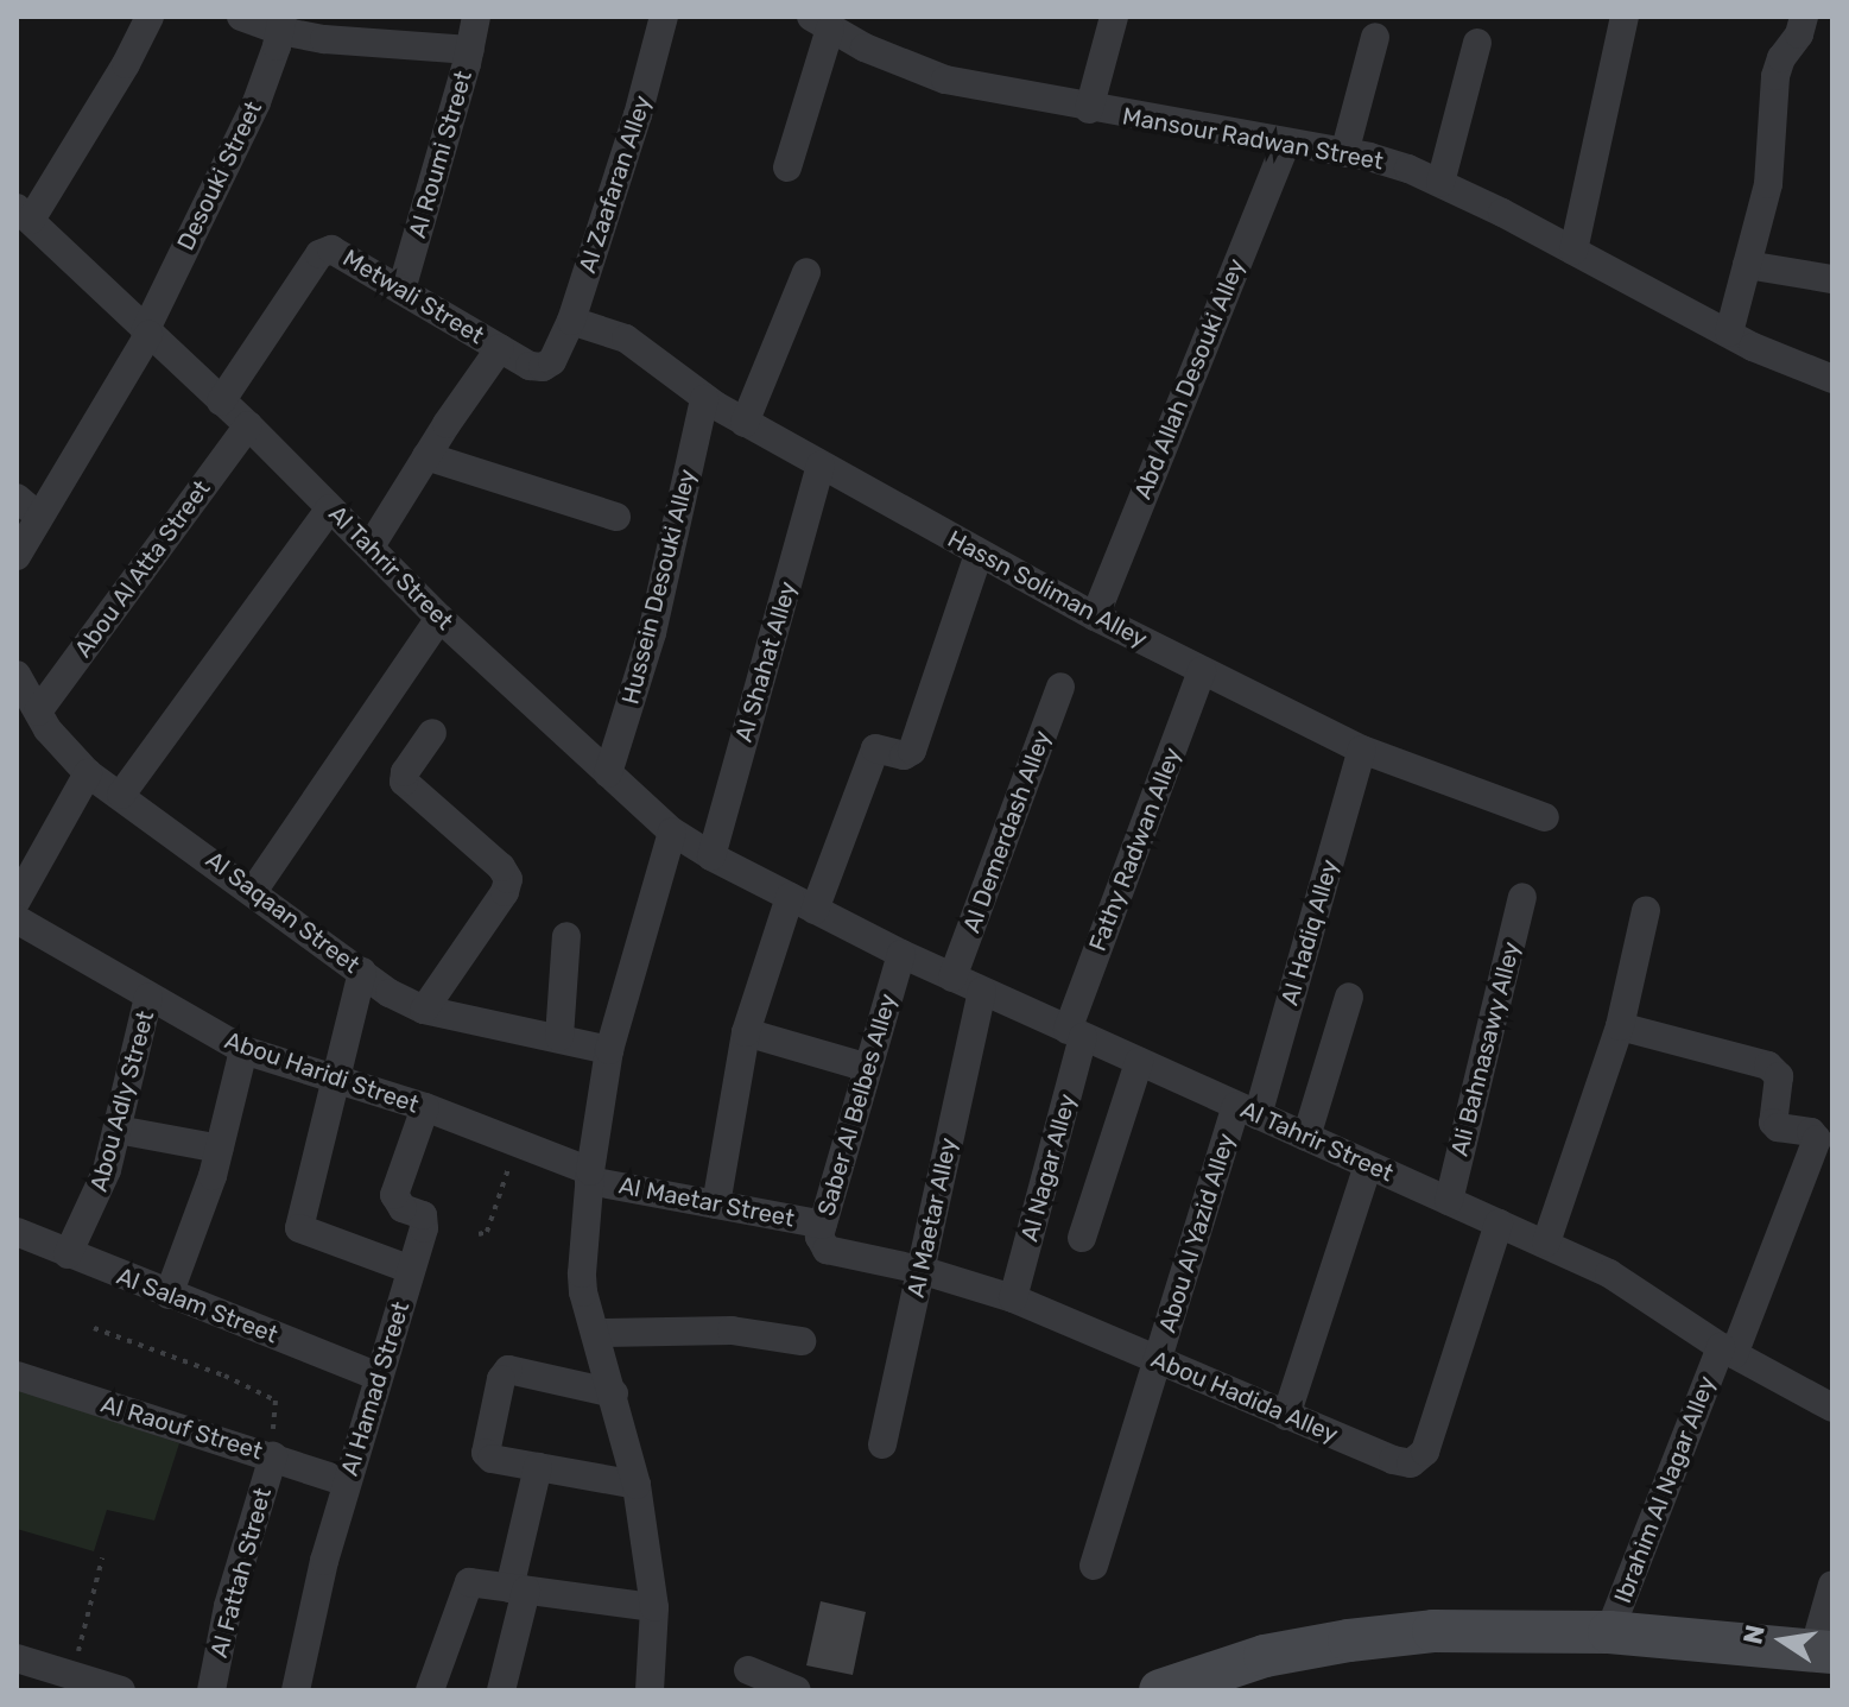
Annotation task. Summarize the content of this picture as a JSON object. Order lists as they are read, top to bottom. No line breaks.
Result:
{"streets":{"street":["Mansour Radwan Street","Al Roumi Street","Desouki Street","Al Zaafaran Alley","Metwali Street","Abd Allah Desouki Alley","Al Tahrir Street","Abou Al Atta Street","Hussein Desouki Alley","Hassn Soliman Alley","Al Shahat Alley","Al Demerdash Alley","Fathy Radwan Alley","Al Saqaan Street","Al Hadiq Alley","Ali Bahnasawy Alley","Abou Haridi Street","Abou Adly Street","Saber Al Belbes Alley","Al Nagar Alley","Al Maetar Street","Al Maetar Alley","Abou Al Yazid Alley","Al Salam Street","Al Hamad Street","Abou Hadida Alley","Al Raouf Street","Ibrahim Al Nagar Alley","Al Fattah Street"]},"crossings":[["Mansour Radwan Street","Abd Allah Desouki Alley"],["Al Roumi Street","Metwali Street"],["Desouki Street","Al Tahrir Street"],["Al Zaafaran Alley","Metwali Street"],["Al Zaafaran Alley","Hassn Soliman Alley"],["Metwali Street","Al Tahrir Street"],["Abd Allah Desouki Alley","Hassn Soliman Alley"],["Al Tahrir Street","Abou Al Atta Street"],["Al Tahrir Street","Hussein Desouki Alley"],["Al Tahrir Street","Al Shahat Alley"],["Al Tahrir Street","Al Demerdash Alley"],["Al Tahrir Street","Fathy Radwan Alley"],["Al Tahrir Street","Al Hadiq Alley"],["Al Tahrir Street","Ali Bahnasawy Alley"],["Al Tahrir Street","Saber Al Belbes Alley"],["Al Tahrir Street","Al Nagar Alley"],["Al Tahrir Street","Al Maetar Alley"],["Al Tahrir Street","Abou Al Yazid Alley"],["Al Tahrir Street","Abou Hadida Alley"],["Al Tahrir Street","Ibrahim Al Nagar Alley"],["Abou Al Atta Street","Al Saqaan Street"],["Hussein Desouki Alley","Hassn Soliman Alley"],["Hassn Soliman Alley","Al Shahat Alley"],["Hassn Soliman Alley","Fathy Radwan Alley"],["Hassn Soliman Alley","Al Hadiq Alley"],["Fathy Radwan Alley","Al Nagar Alley"],["Al Hadiq Alley","Abou Al Yazid Alley"],["Abou Haridi Street","Abou Adly Street"],["Abou Haridi Street","Al Maetar Street"],["Abou Haridi Street","Al Hamad Street"],["Abou Adly Street","Al Salam Street"],["Saber Al Belbes Alley","Al Maetar Street"],["Saber Al Belbes Alley","Abou Hadida Alley"],["Al Nagar Alley","Abou Hadida Alley"],["Al Maetar Street","Abou Hadida Alley"],["Al Maetar Alley","Abou Hadida Alley"],["Abou Al Yazid Alley","Abou Hadida Alley"],["Al Salam Street","Al Hamad Street"],["Al Hamad Street","Al Raouf Street"],["Al Raouf Street","Al Fattah Street"]],"north":"left"}
